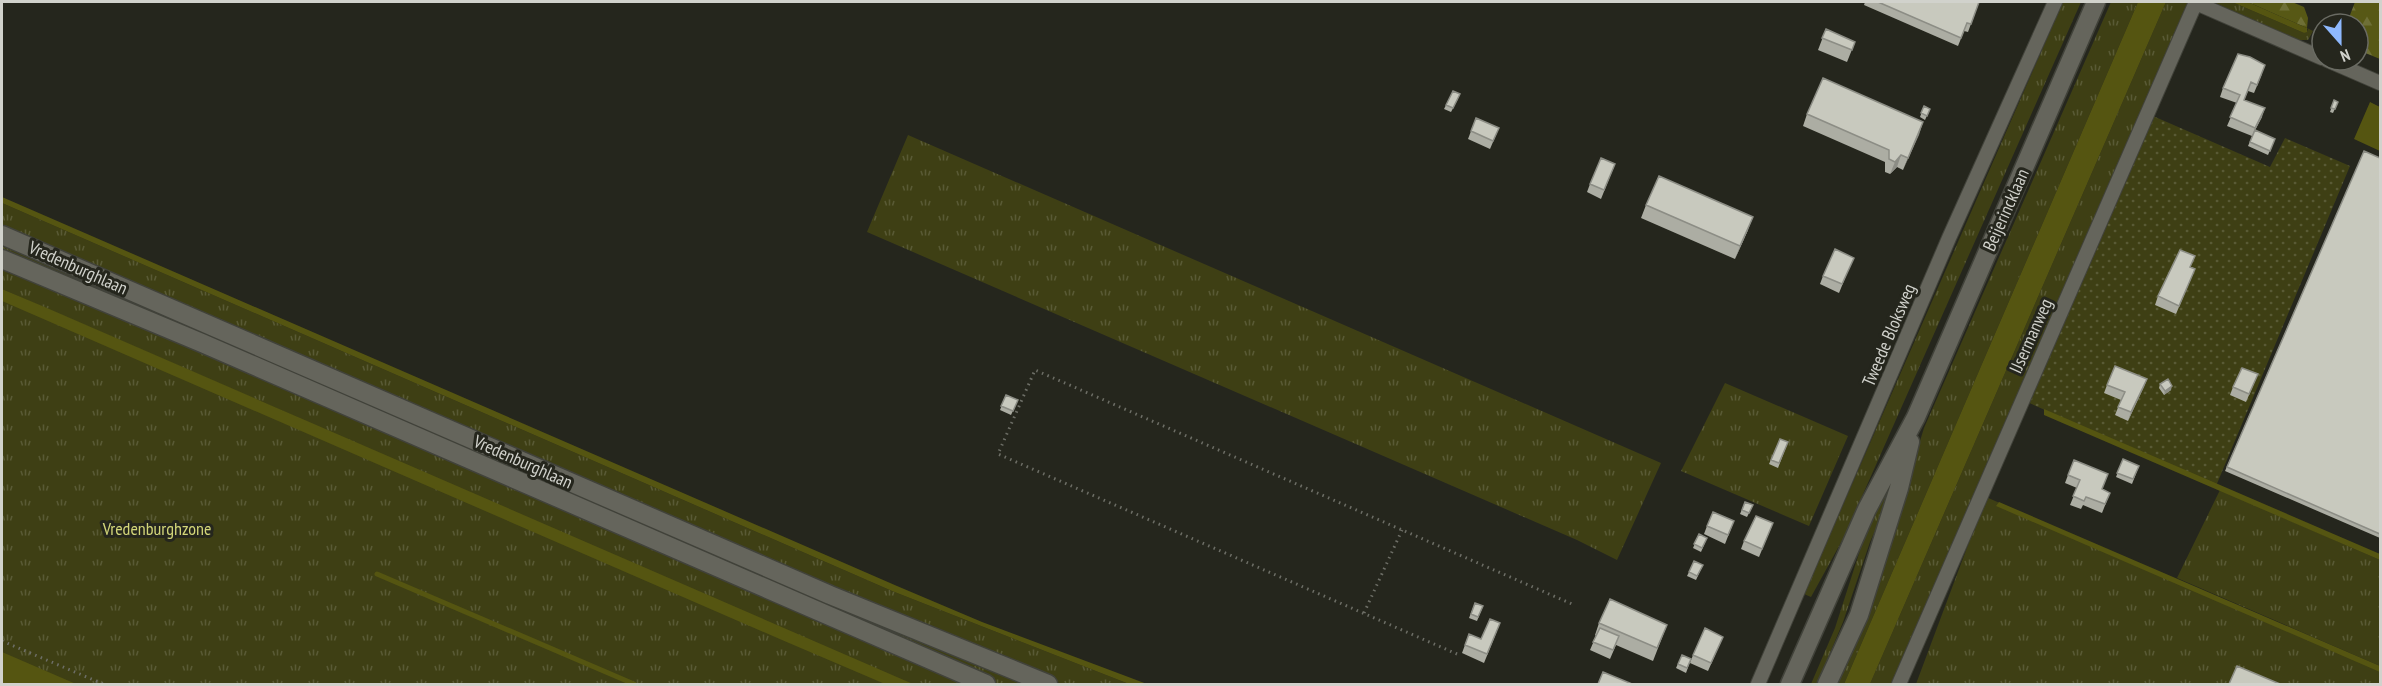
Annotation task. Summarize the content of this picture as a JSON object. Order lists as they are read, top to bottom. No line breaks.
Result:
{"streets":{"main road":["Beijerincklaan","Vredenburghlaan"],"street":["Tweede Bloksweg","IJsermanweg"]},"parks":["Vredenburghzone"],"north":"bottom"}
